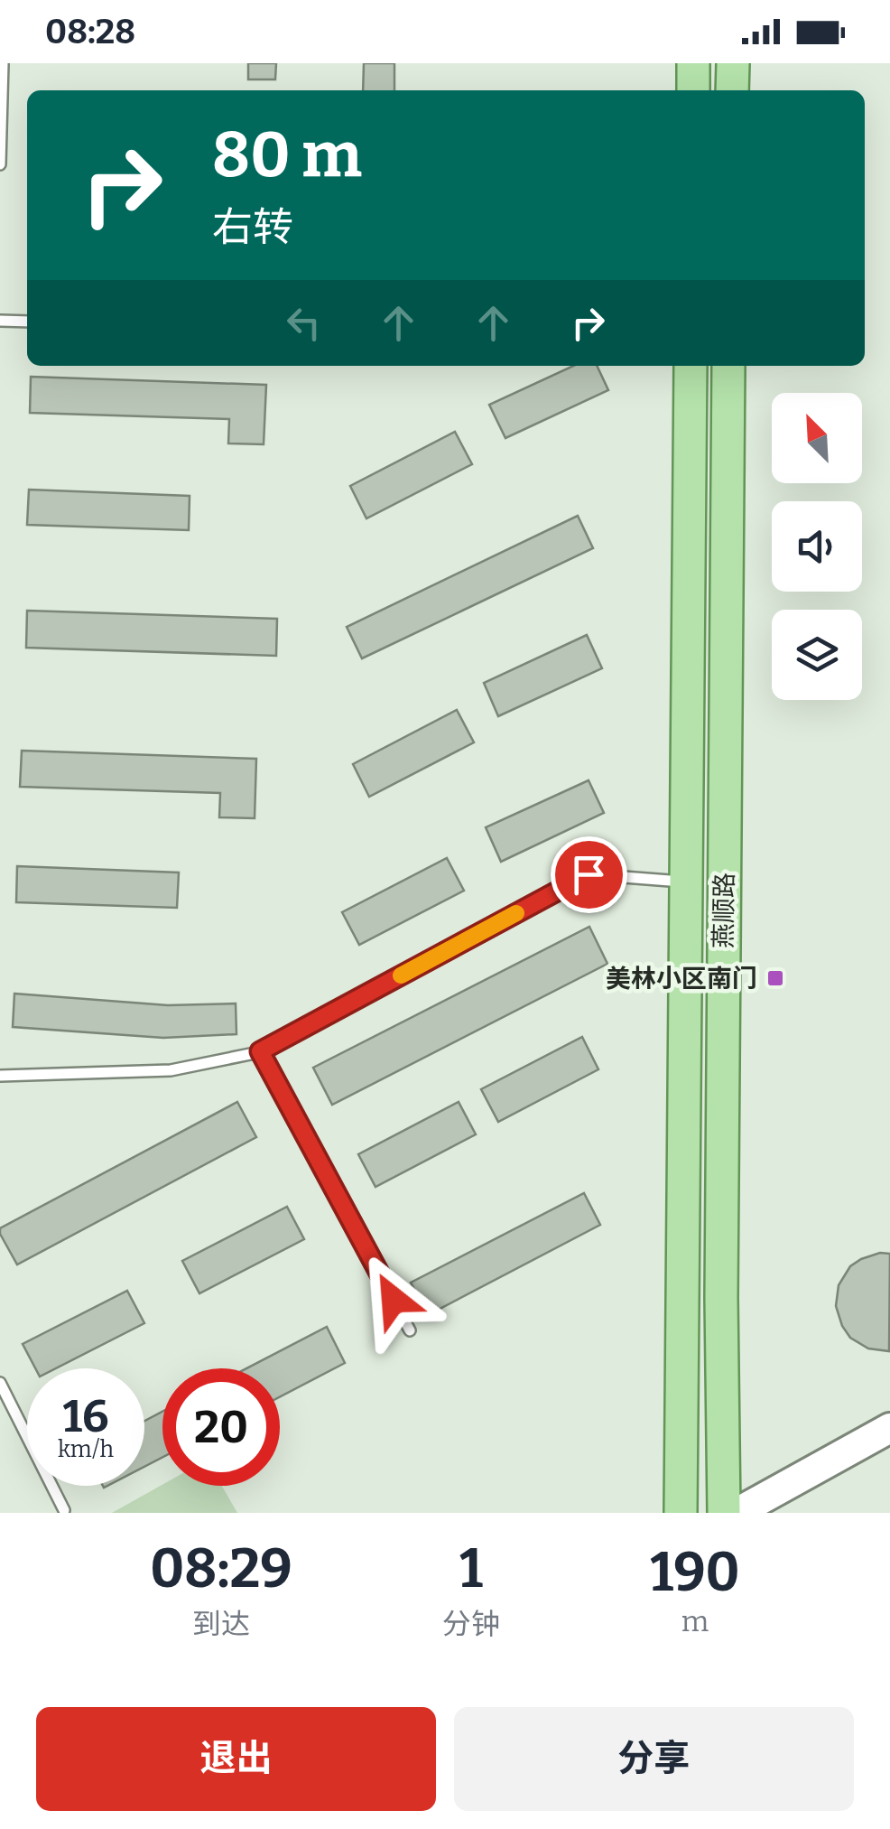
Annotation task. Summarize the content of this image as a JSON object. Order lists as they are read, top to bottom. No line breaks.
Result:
{"streets":{"main road":["燕顺路"]},"places":{"transit":["美林小区南门"]},"north":"top left","page":{"status":"08:28","turn":["80 m","右转"],"speed":"16 km/h","limit":"20","eta":["08:29","到达","1","分钟","190","m"],"buttons":["退出","分享"]}}
